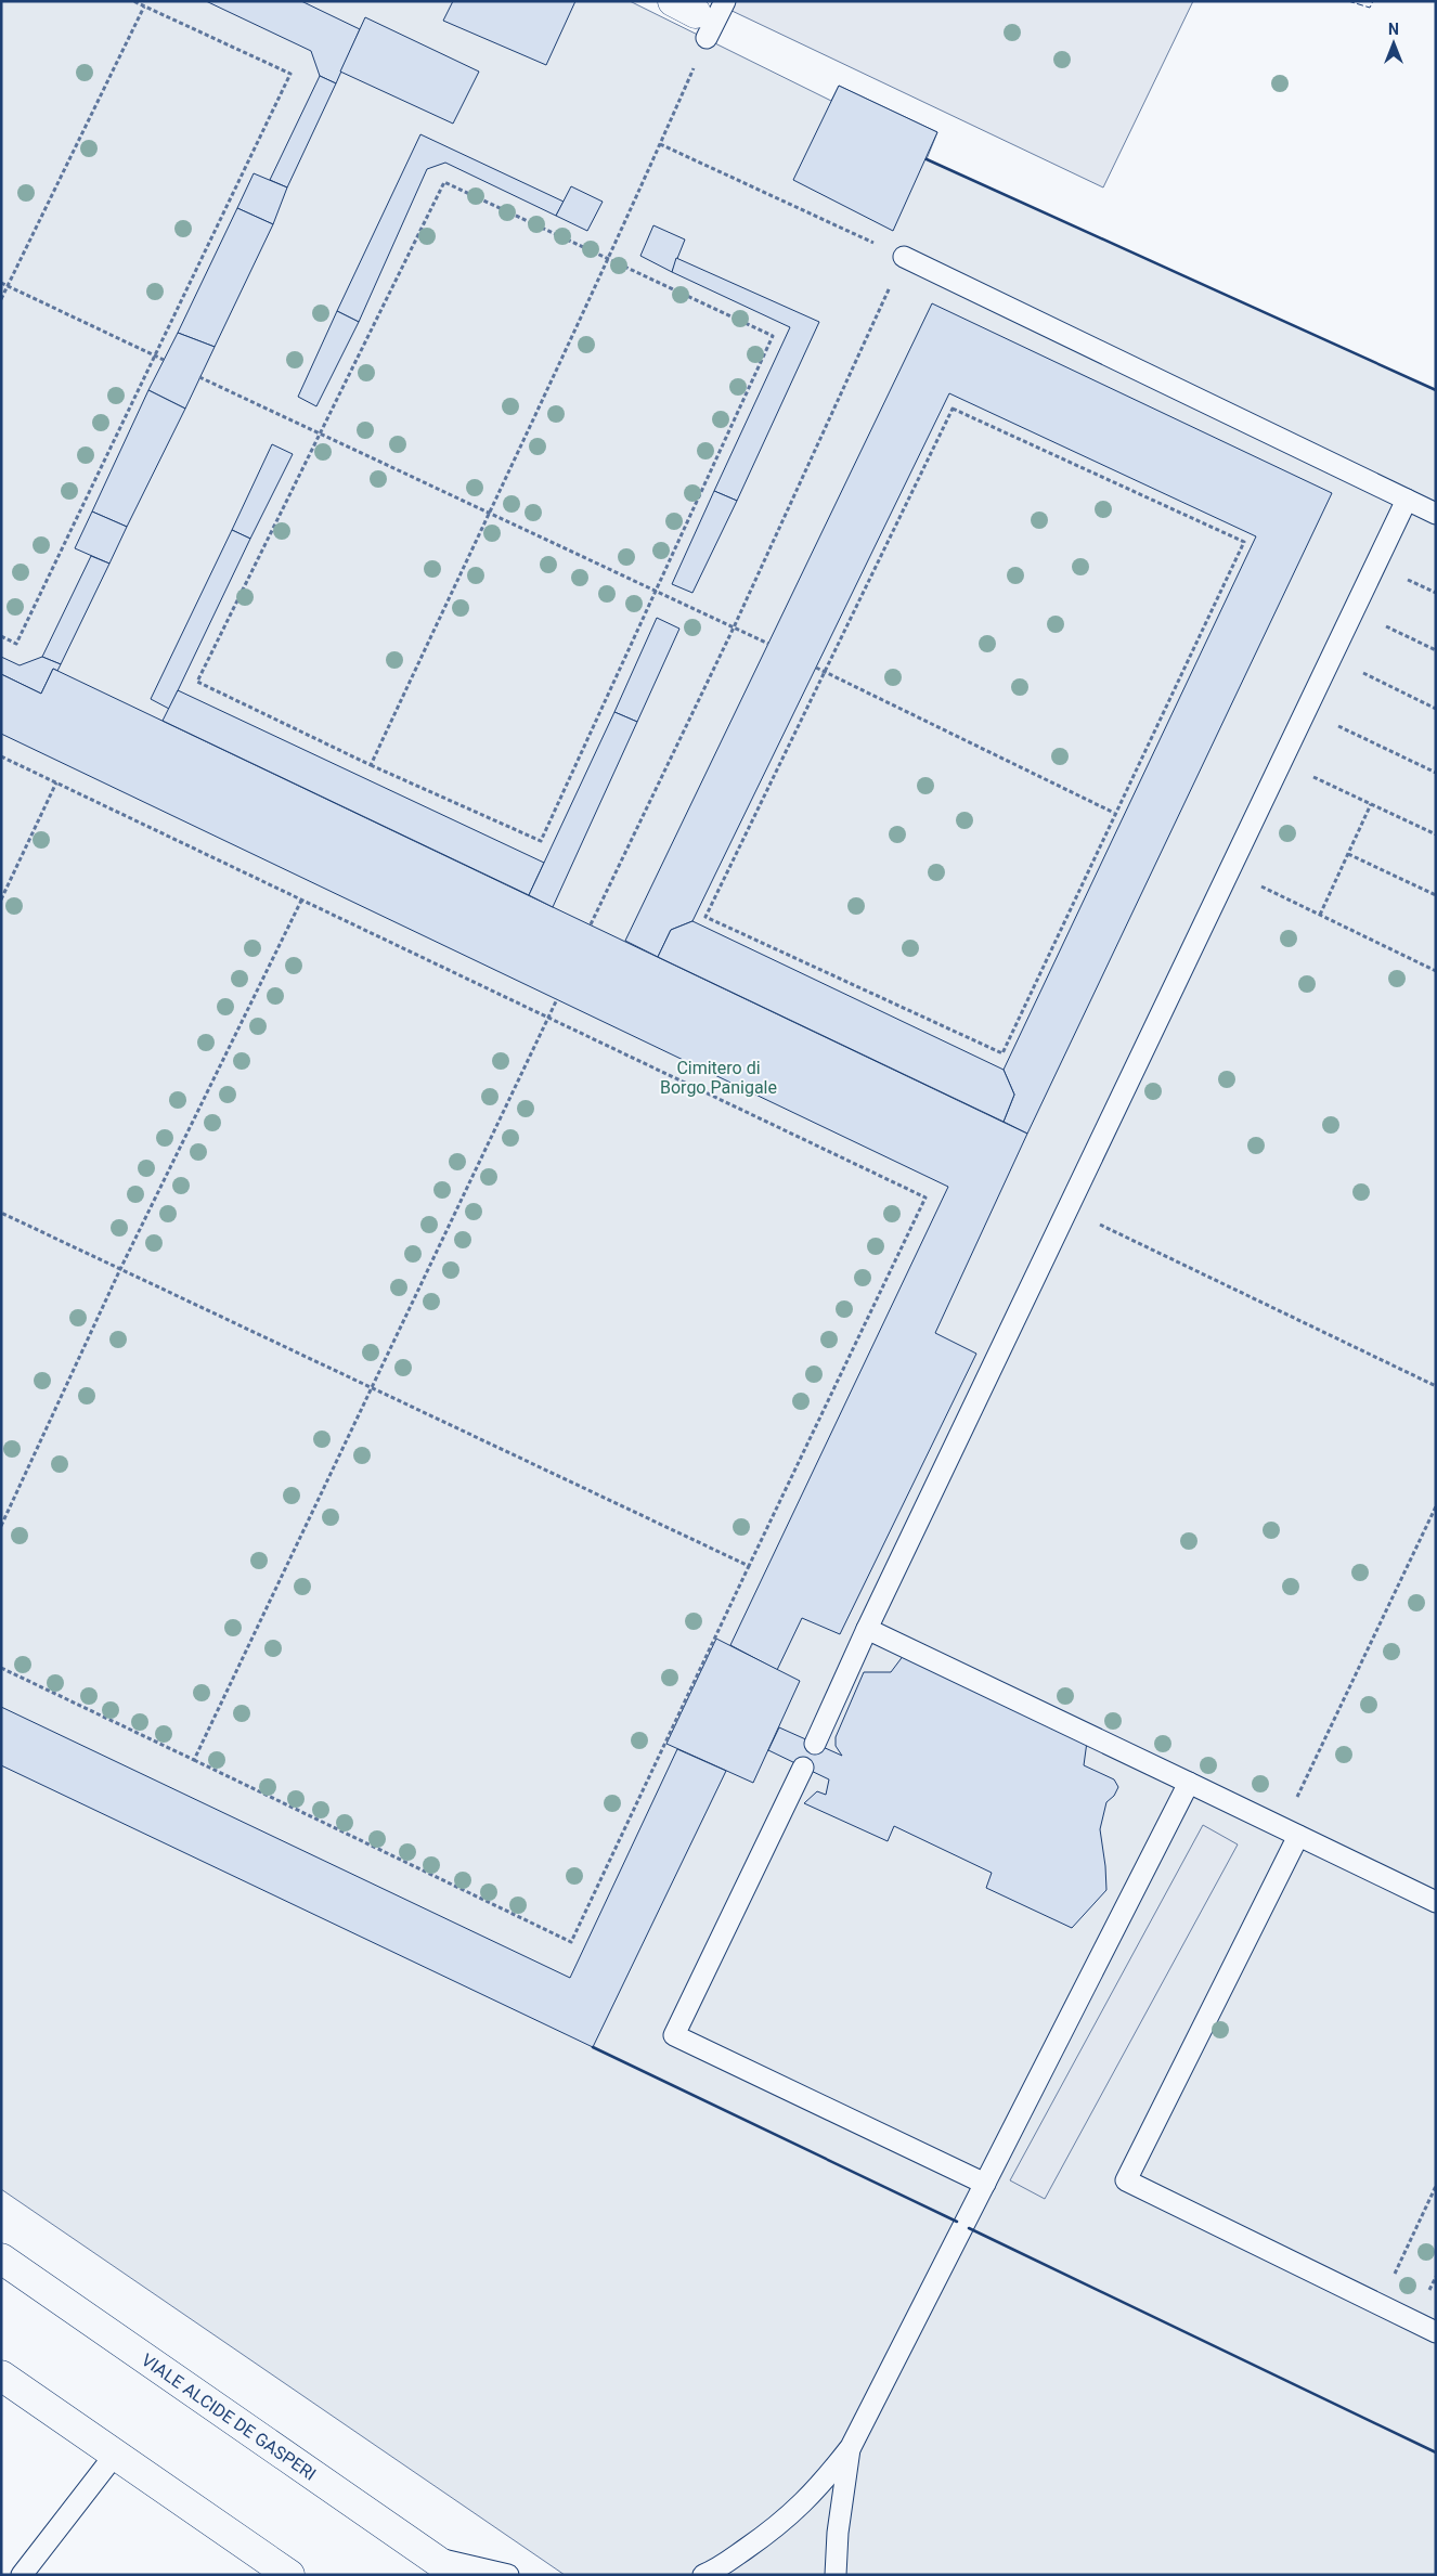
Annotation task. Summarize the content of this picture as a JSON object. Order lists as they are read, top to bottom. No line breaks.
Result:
{"streets":{"main road":["VIALE ALCIDE DE GASPERI"]},"parks":["Cimitero di Borgo Panigale"],"north":"top"}
